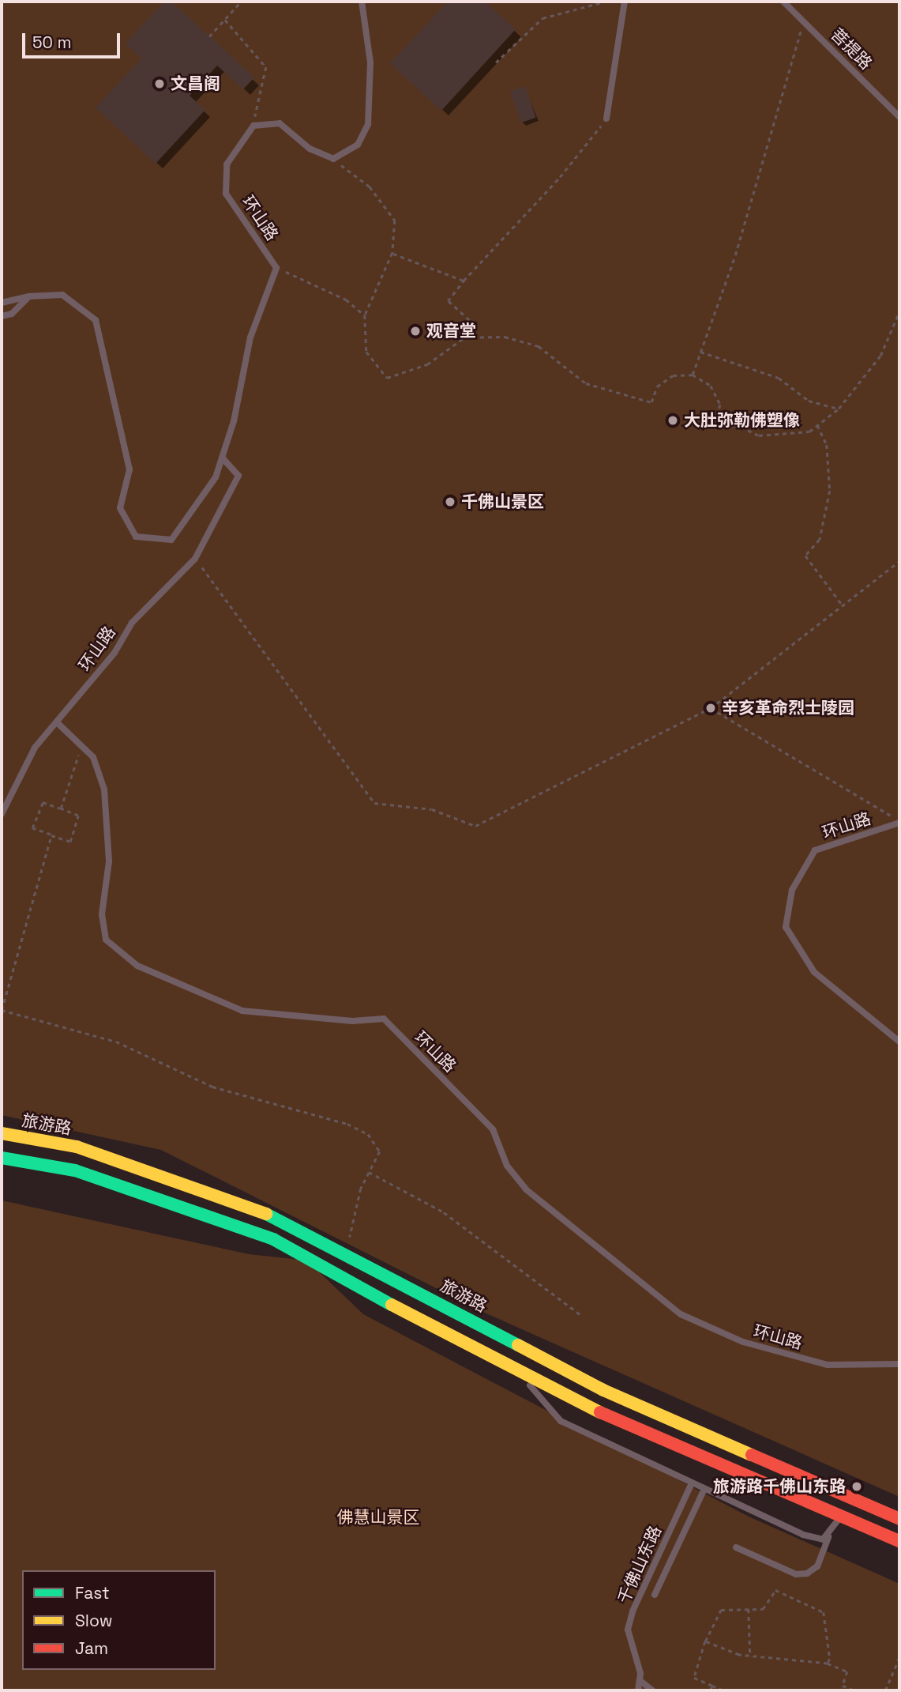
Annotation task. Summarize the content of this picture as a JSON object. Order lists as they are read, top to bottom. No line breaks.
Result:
{"streets":{"main road":["旅游路"],"lane":["菩提路","环山路","千佛山东路"]},"parks":["佛慧山景区"],"places":["文昌阁","观音堂","大肚弥勒佛塑像","千佛山景区","辛亥革命烈士陵园","旅游路千佛山东路"],"legend":["Fast","Slow","Jam"],"scale_bar":"50 m"}
